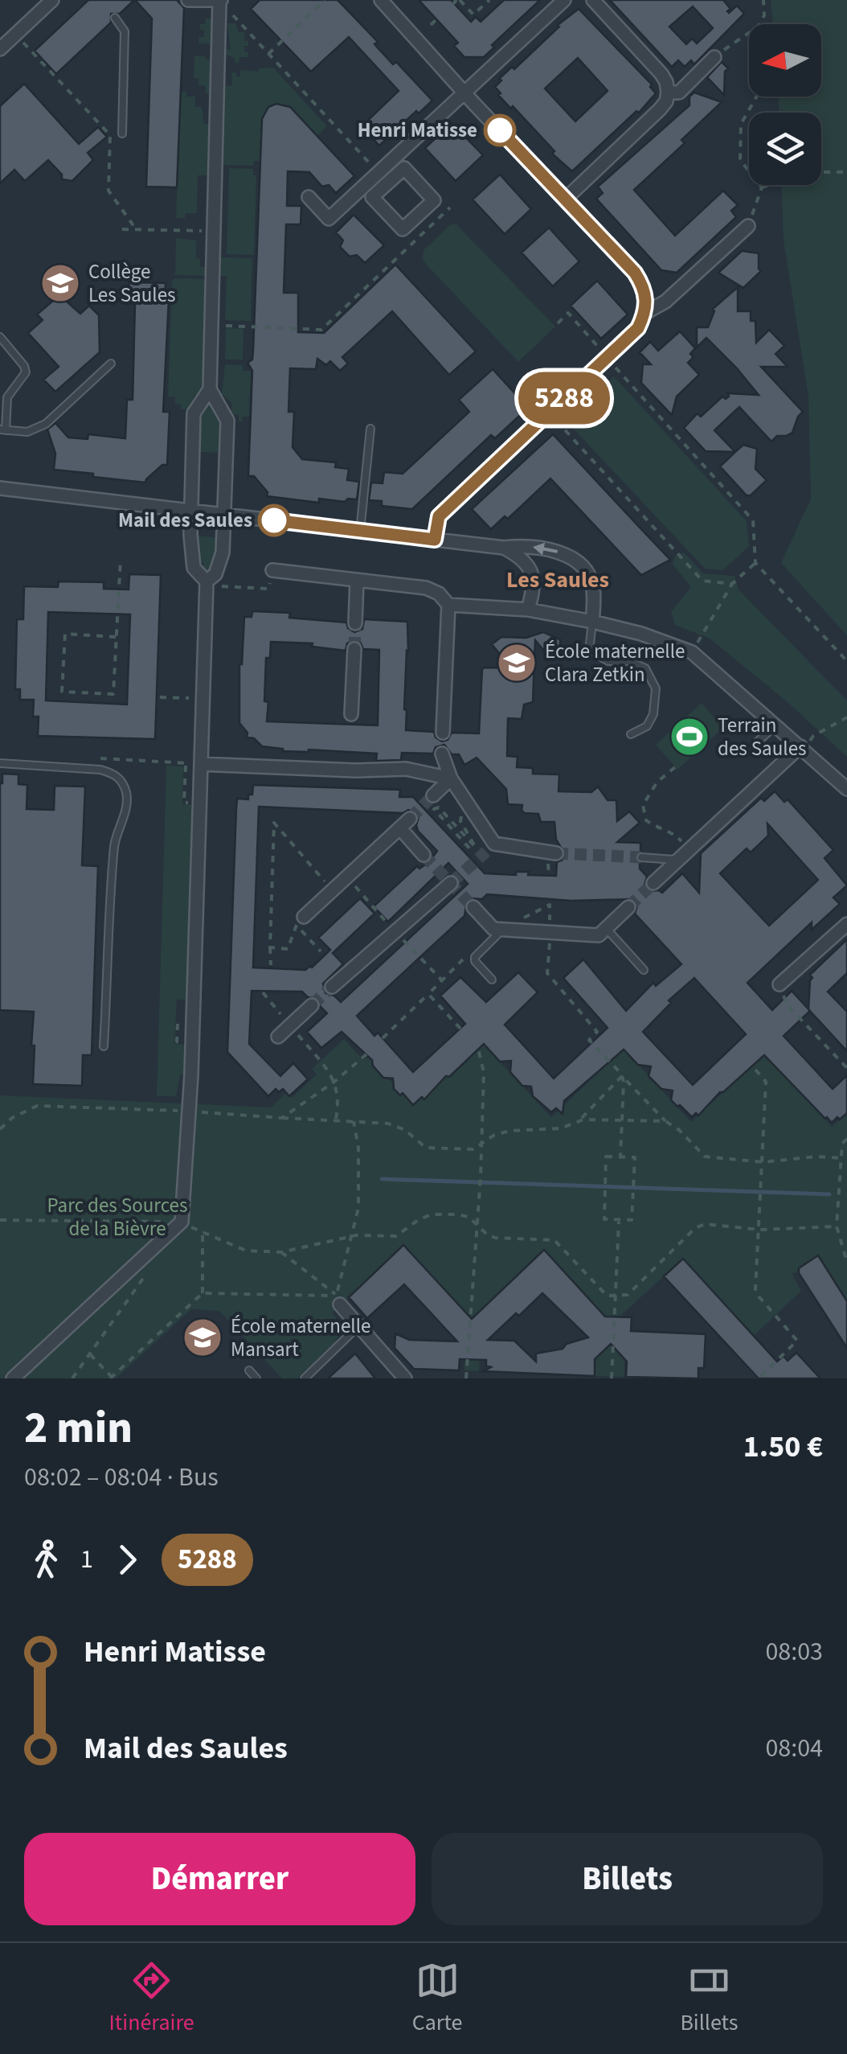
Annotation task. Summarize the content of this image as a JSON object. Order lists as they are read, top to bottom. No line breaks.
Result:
{"districts":["Les Saules"],"parks":["Parc des Sources de la Bièvre"],"places":{"other":["Henri Matisse","Mail des Saules"],"school or university":["Collège Les Saules","École maternelle Clara Zetkin","École maternelle Mansart"],"sports":["Terrain des Saules"]},"lines":["bus line 5288"],"north":"left","page":{"on_map":"5288","heading":["2 min","08:02 – 08:04 · Bus","1.50 €"],"legs":["1","5288"],"list":[{"name":"Henri Matisse","value":"08:03"},{"name":"Mail des Saules","value":"08:04"}],"buttons":["Démarrer","Billets"],"tabs":["Itinéraire","Carte","Billets"]}}
